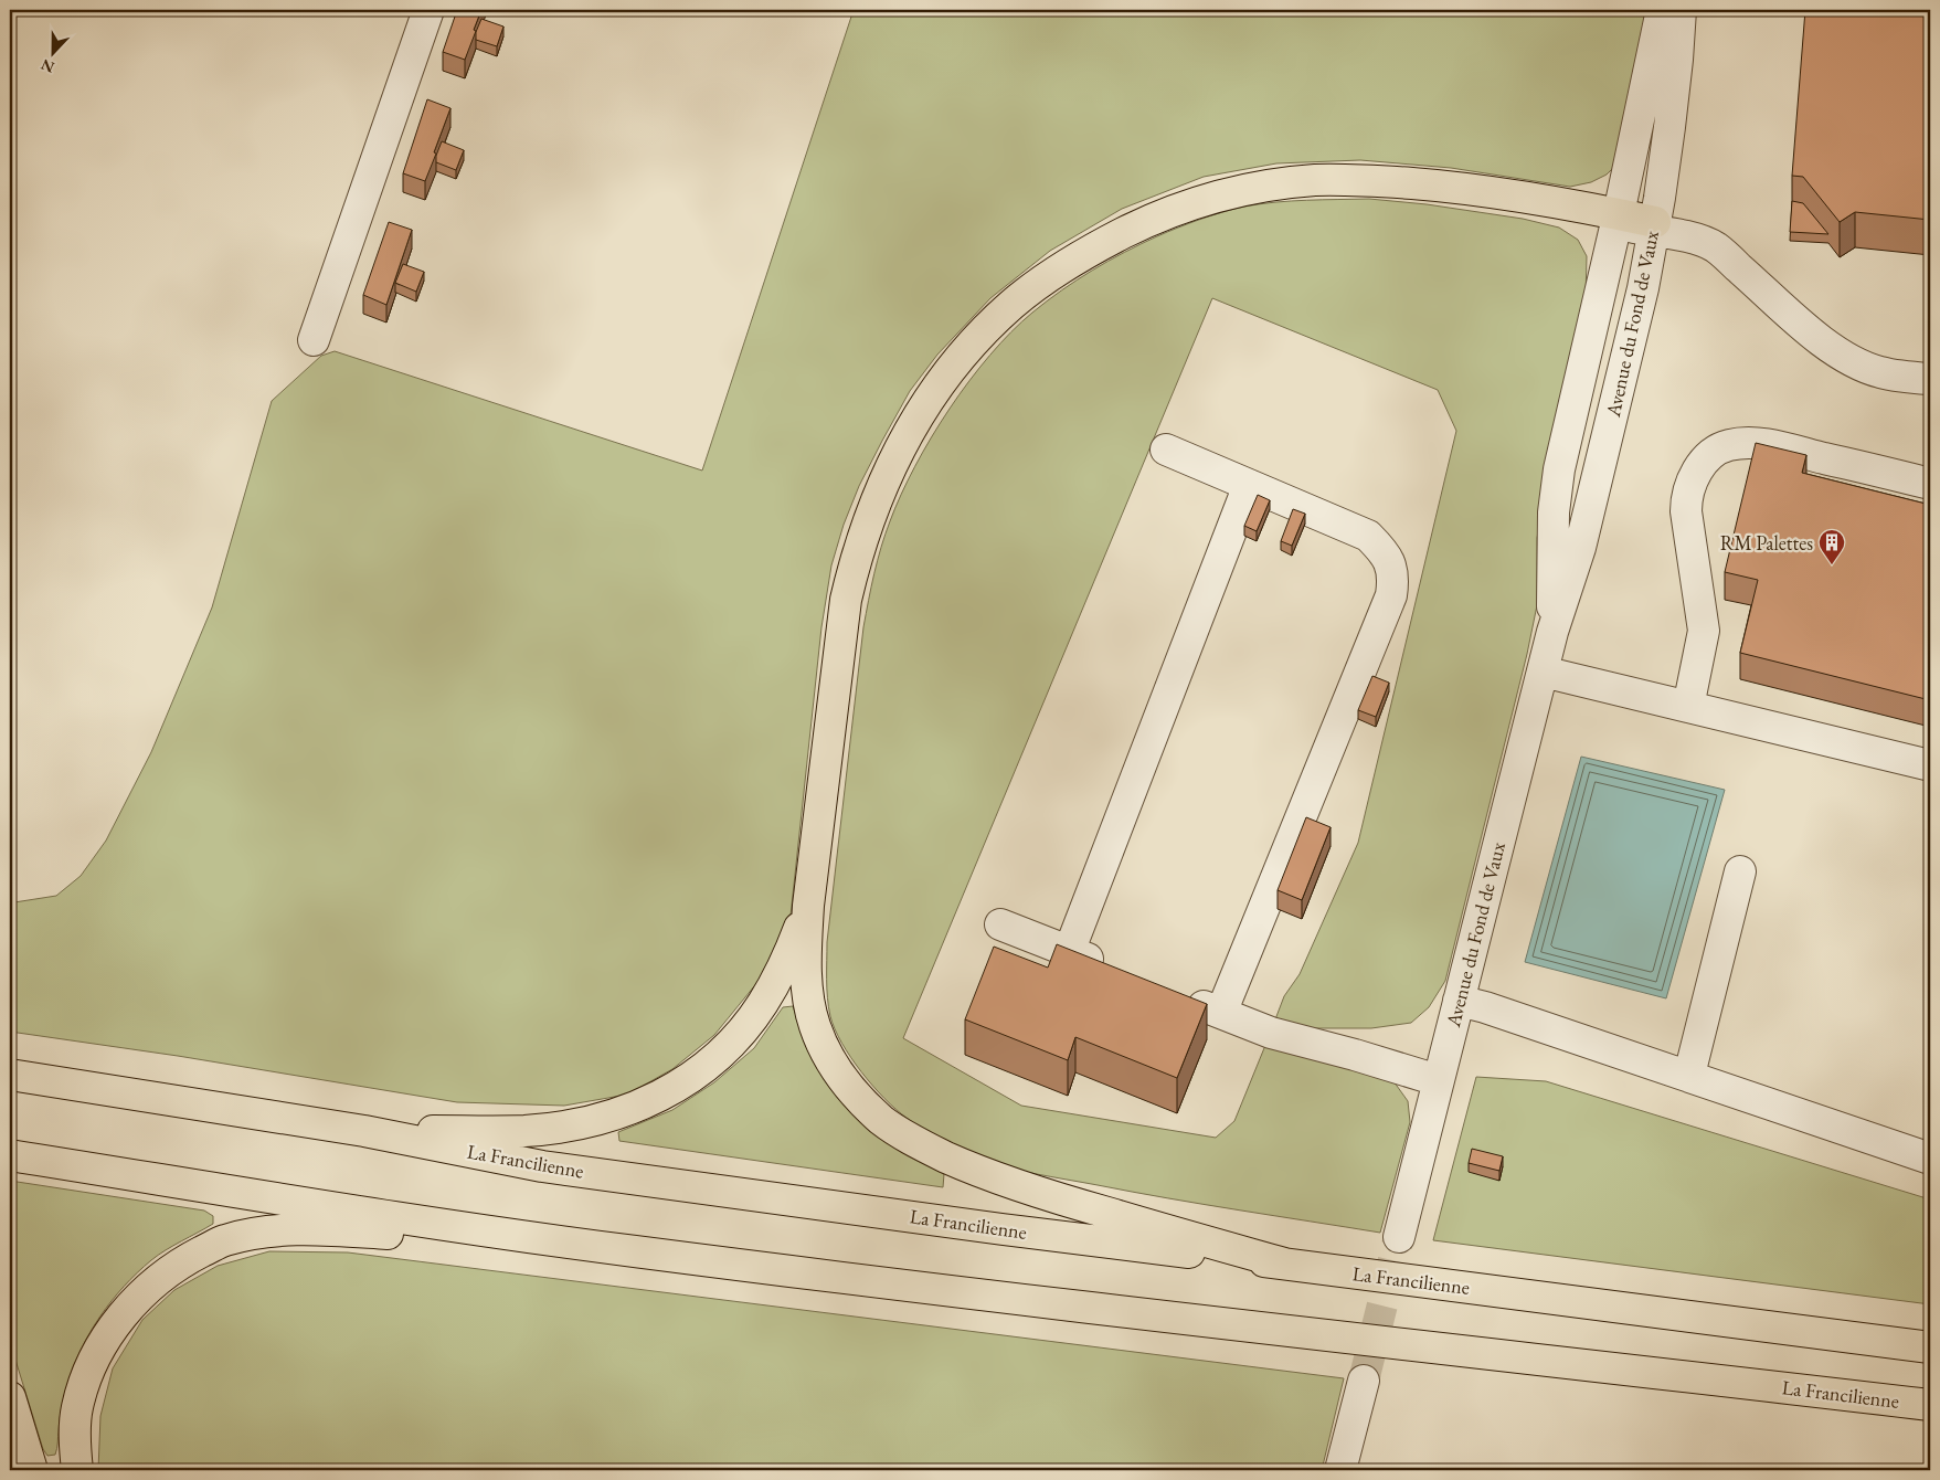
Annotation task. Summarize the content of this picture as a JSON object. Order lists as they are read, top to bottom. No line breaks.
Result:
{"streets":{"highway":["La Francilienne"],"street":["Avenue du Fond de Vaux"]},"places":{"building":["RM Palettes"]},"north":"bottom"}
